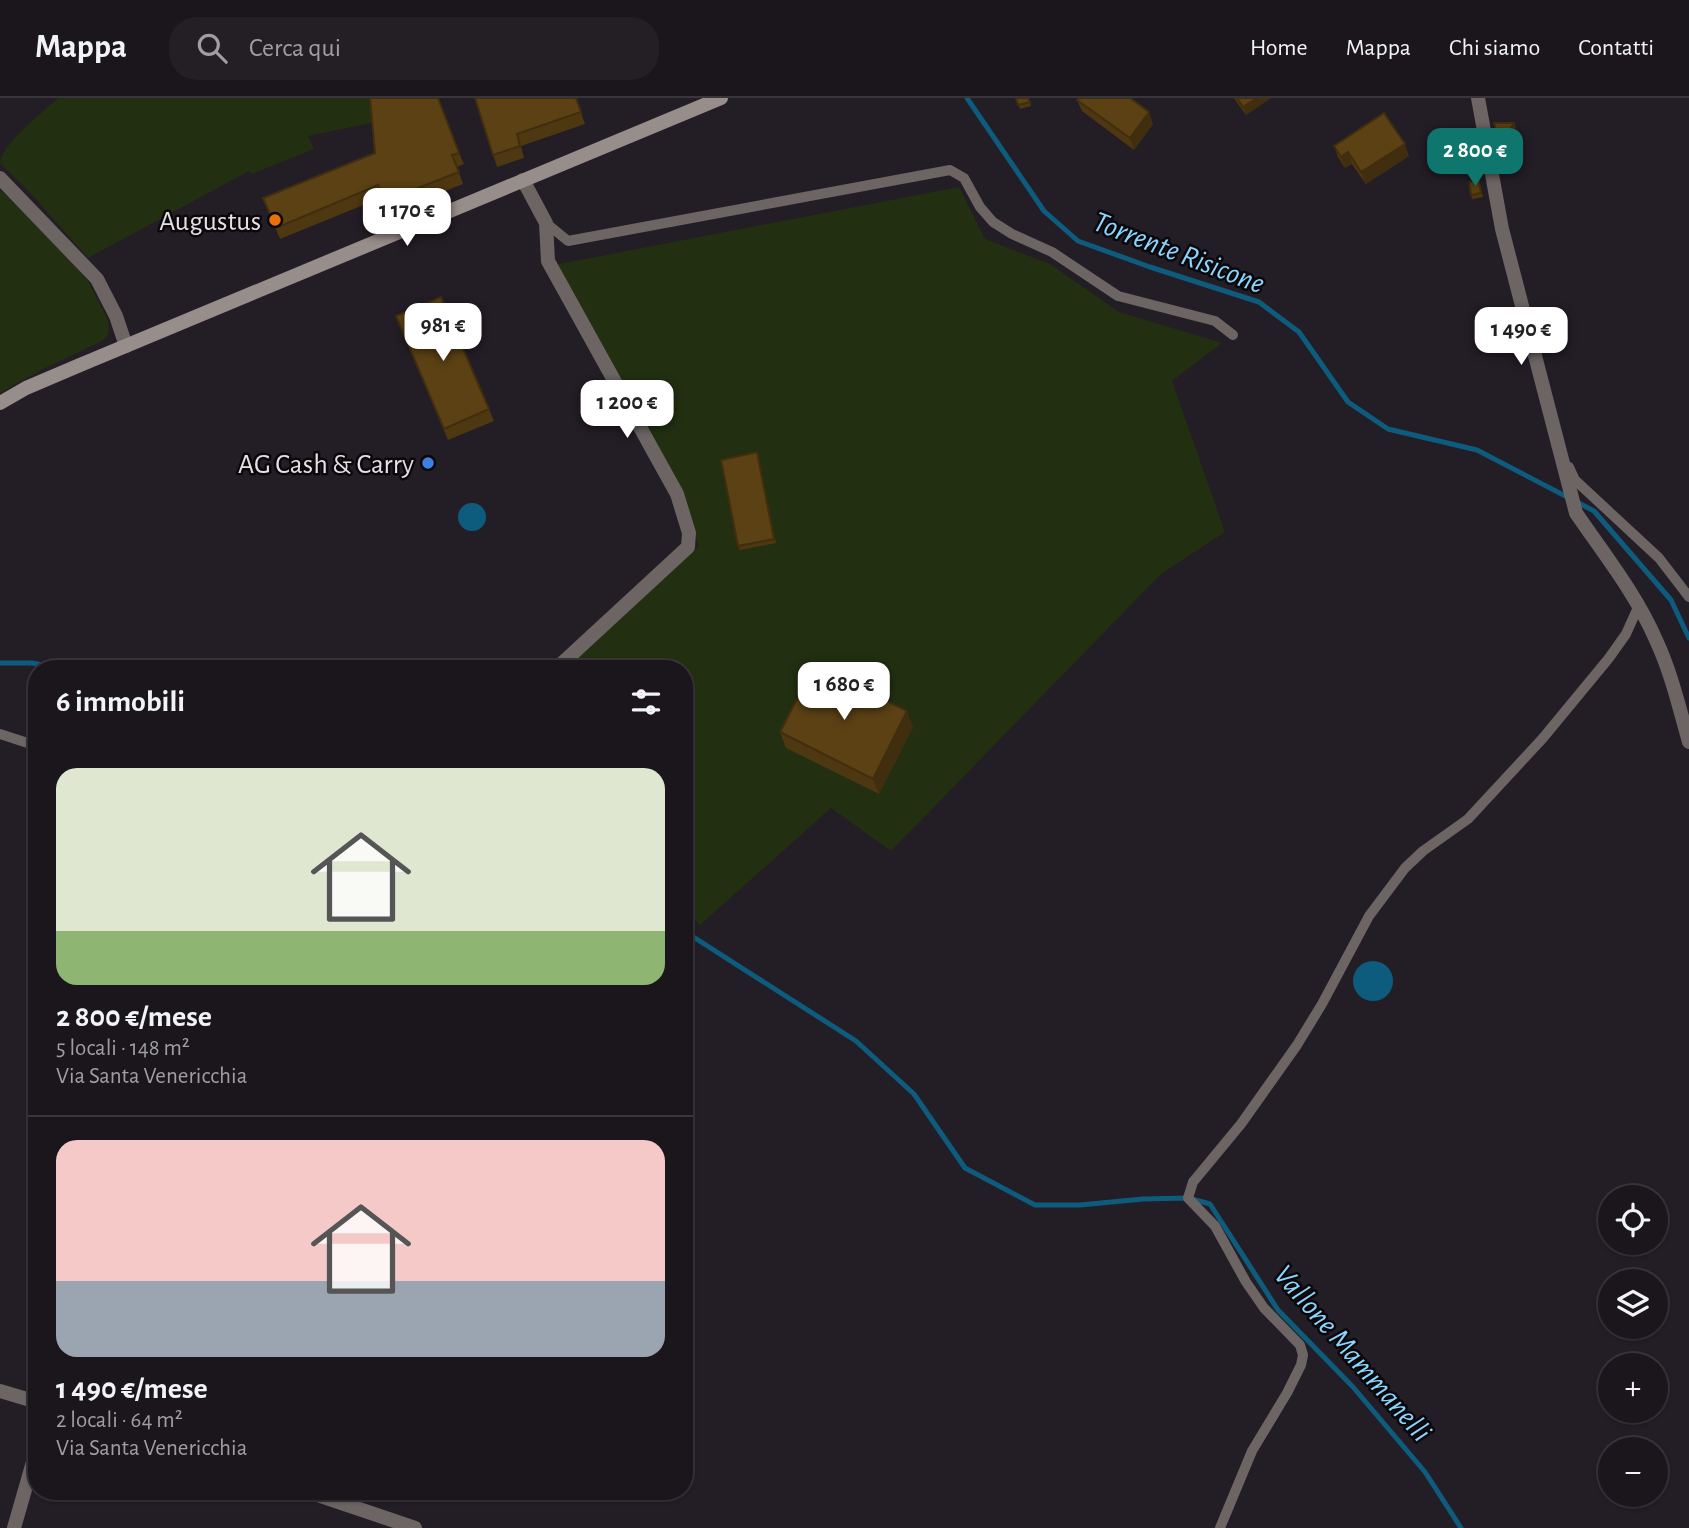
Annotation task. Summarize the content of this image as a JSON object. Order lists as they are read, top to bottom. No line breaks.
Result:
{"water":["Torrente Risicone","Vallone Mammanelli"],"places":["Augustus","AG Cash & Carry"],"page":{"header":"Mappa","search":"Cerca qui","nav":["Home","Mappa","Chi siamo","Contatti"],"price":["2 800 €","1 170 €","981 €","1 490 €","1 200 €","1 680 €"],"heading":"6 immobili","list":[{"name":"2 800 €/mese","note":"5 locali · 148 m² · Via Santa Venericchia"},{"name":"1 490 €/mese","note":"2 locali · 64 m² · Via Santa Venericchia"}],"map_buttons":["+","−"]}}
